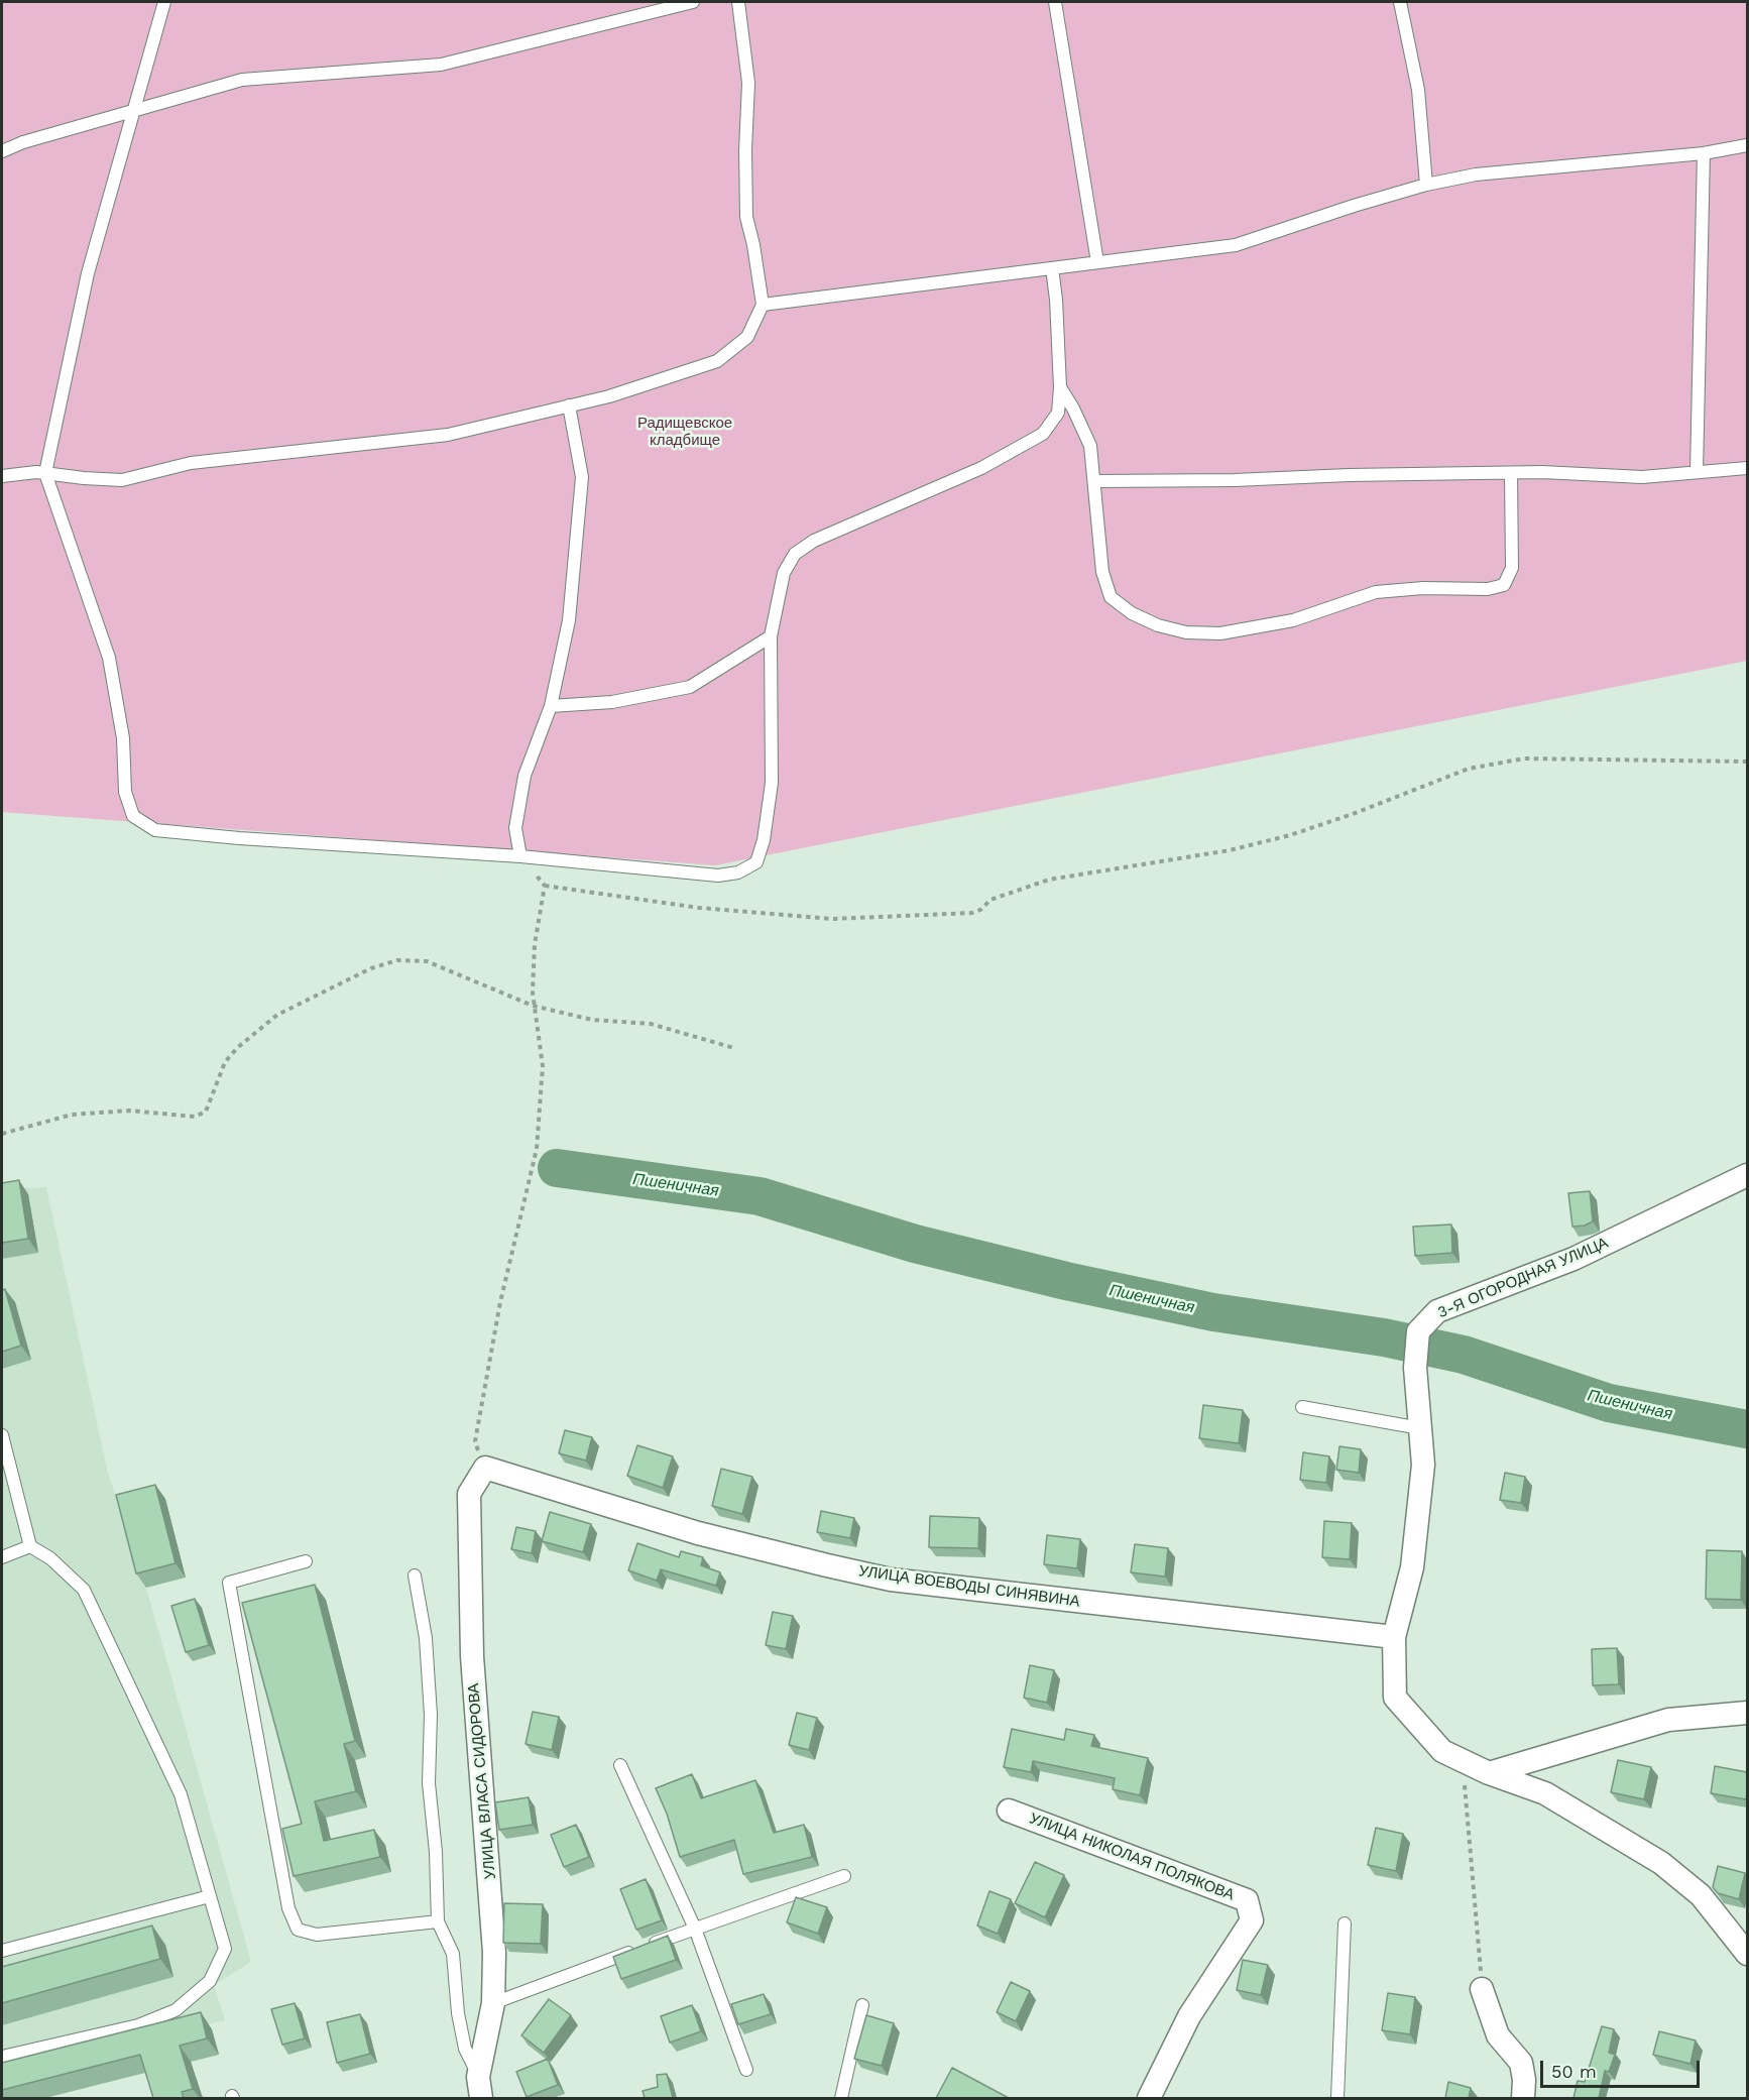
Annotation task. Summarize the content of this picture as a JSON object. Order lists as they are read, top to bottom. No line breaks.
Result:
{"streets":{"street":["3-Я ОГОРОДНАЯ УЛИЦА","УЛИЦА ВОЕВОДЫ СИНЯВИНА","УЛИЦА ВЛАСА СИДОРОВА","УЛИЦА НИКОЛАЯ ПОЛЯКОВА"]},"crossings":[["3-Я ОГОРОДНАЯ УЛИЦА","УЛИЦА ВОЕВОДЫ СИНЯВИНА"],["УЛИЦА ВОЕВОДЫ СИНЯВИНА","УЛИЦА ВЛАСА СИДОРОВА"]],"water":["Пшеничная"],"parks":["Радищевское кладбище"],"scale_bar":"50 m"}
